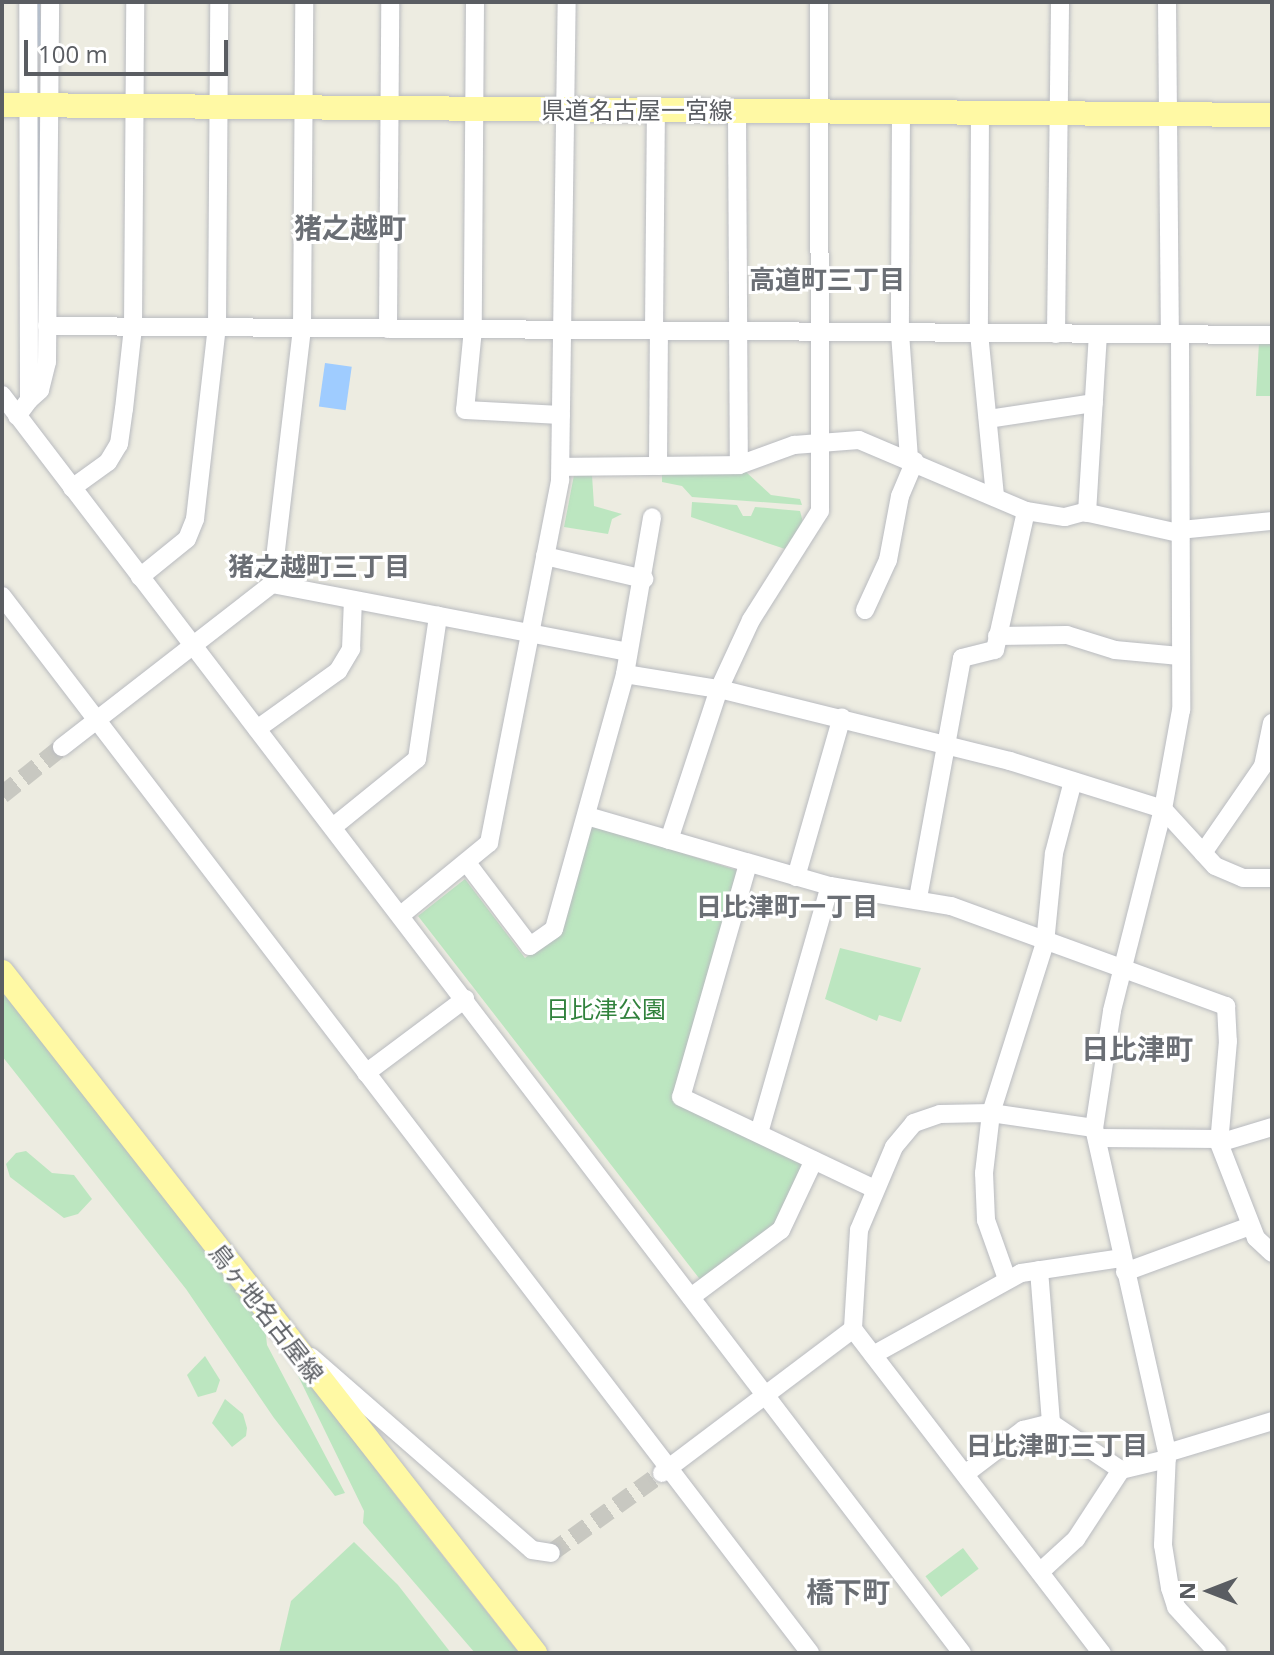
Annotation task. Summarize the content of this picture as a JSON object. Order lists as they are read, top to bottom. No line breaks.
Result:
{"streets":{"main road":["県道名古屋一宮線","鳥ヶ地名古屋線"]},"districts":["猪之越町","高道町三丁目","猪之越町三丁目","日比津町一丁目","日比津町","日比津町三丁目","橋下町"],"parks":["日比津公園"],"scale_bar":"100 m","north":"left"}
